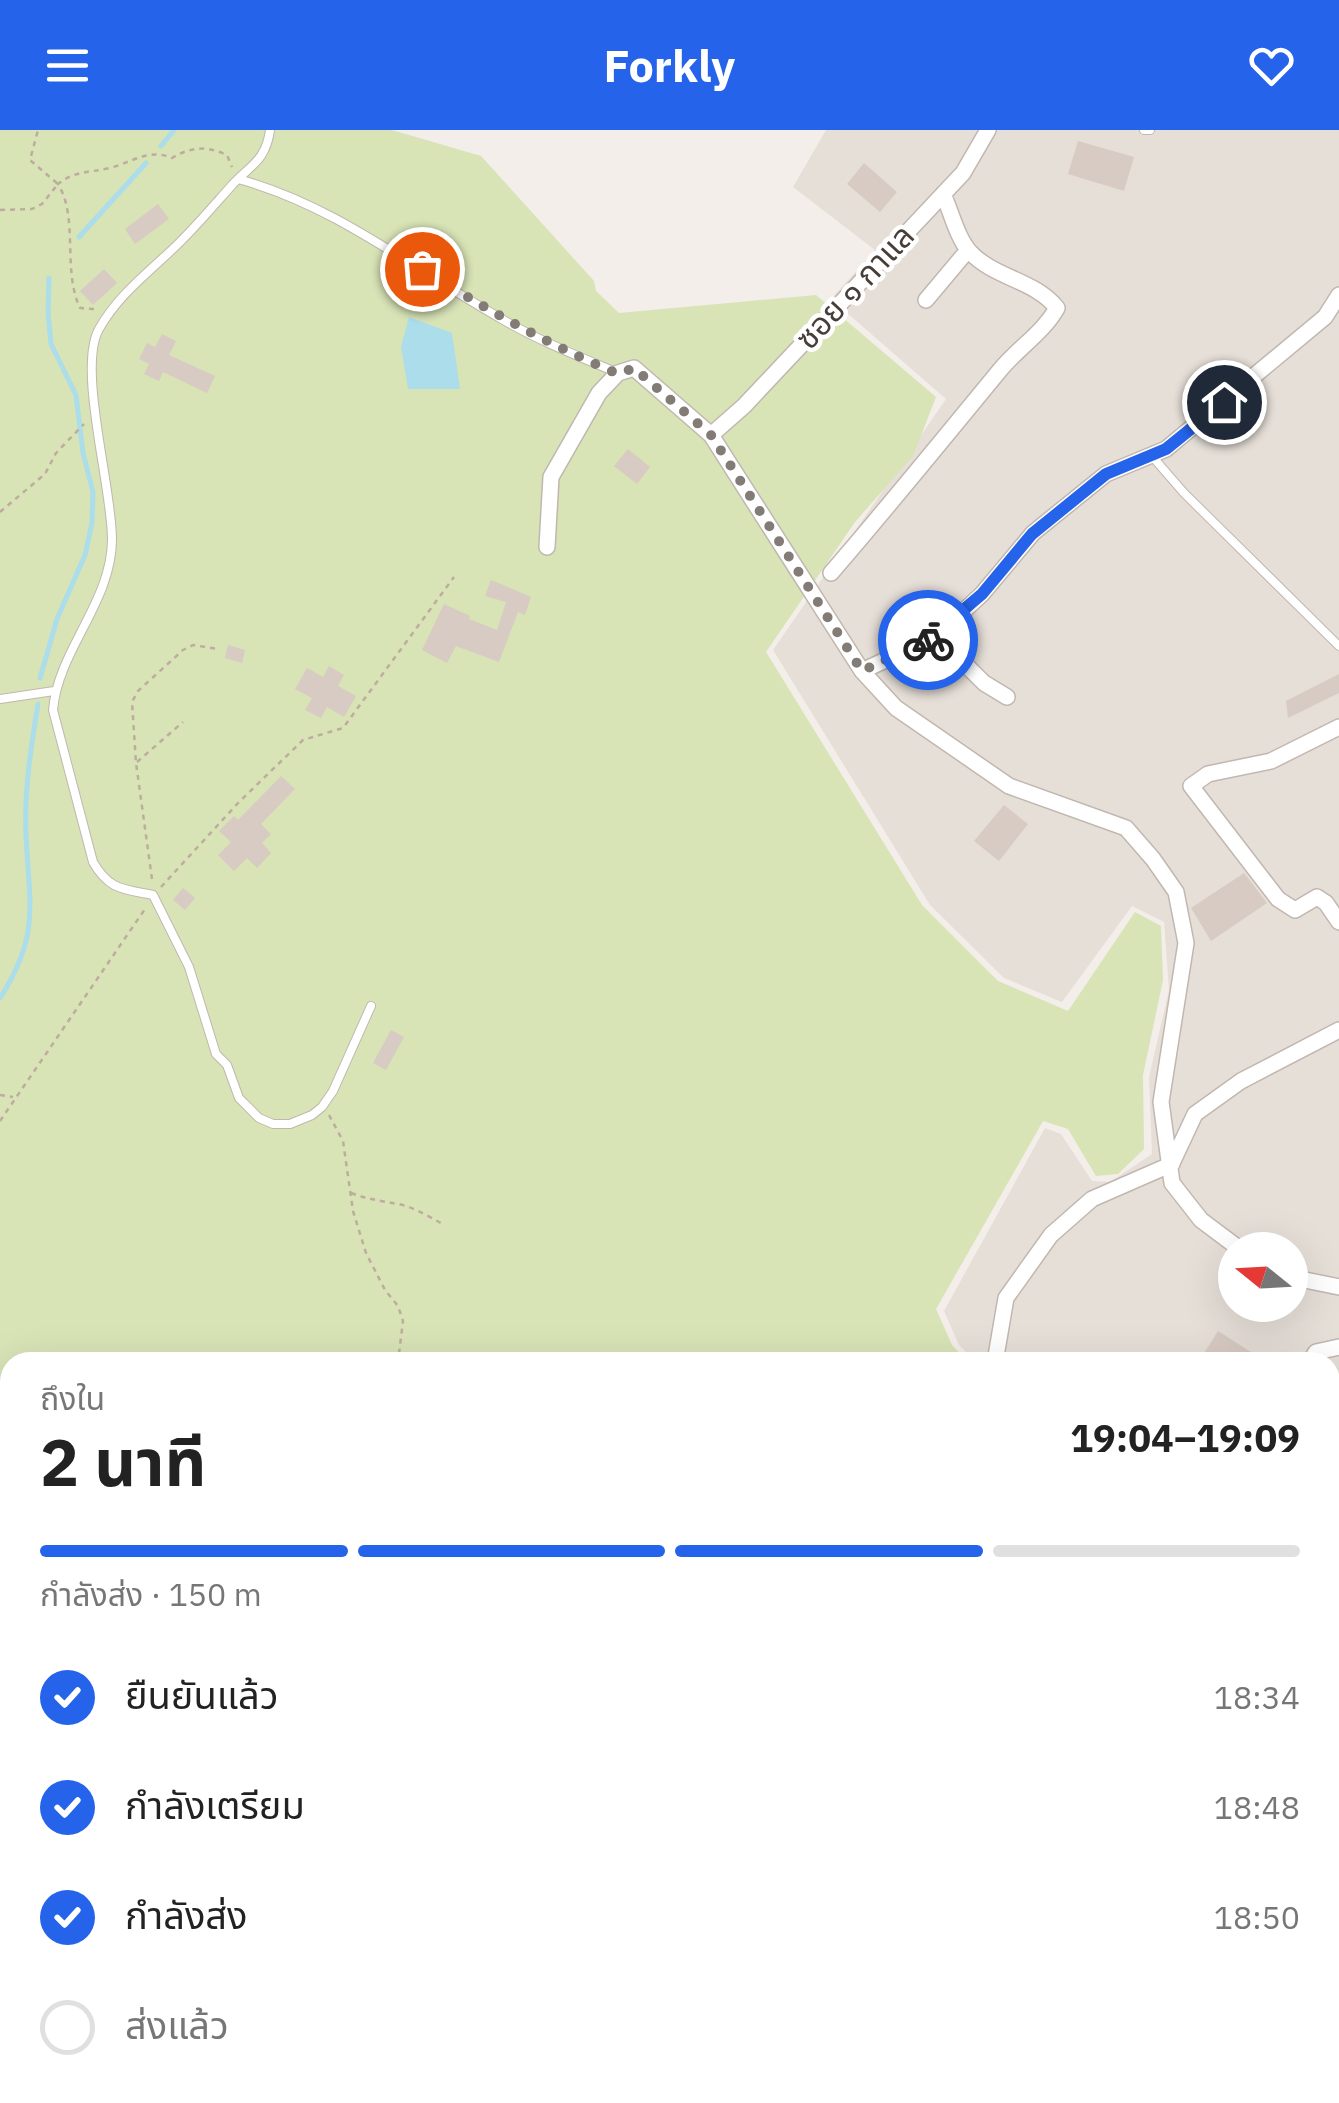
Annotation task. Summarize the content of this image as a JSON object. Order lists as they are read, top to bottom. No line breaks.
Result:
{"streets":{"street":["ซอย ๑ กาแล"]},"north":"left","page":{"header":"Forkly","heading":["2 นาที","ถึงใน","19:04–19:09"],"bar":"กำลังส่ง · 150 m","list":[["ยืนยันแล้ว","18:34"],["กำลังเตรียม","18:48"],["กำลังส่ง","18:50"],"ส่งแล้ว"]}}
